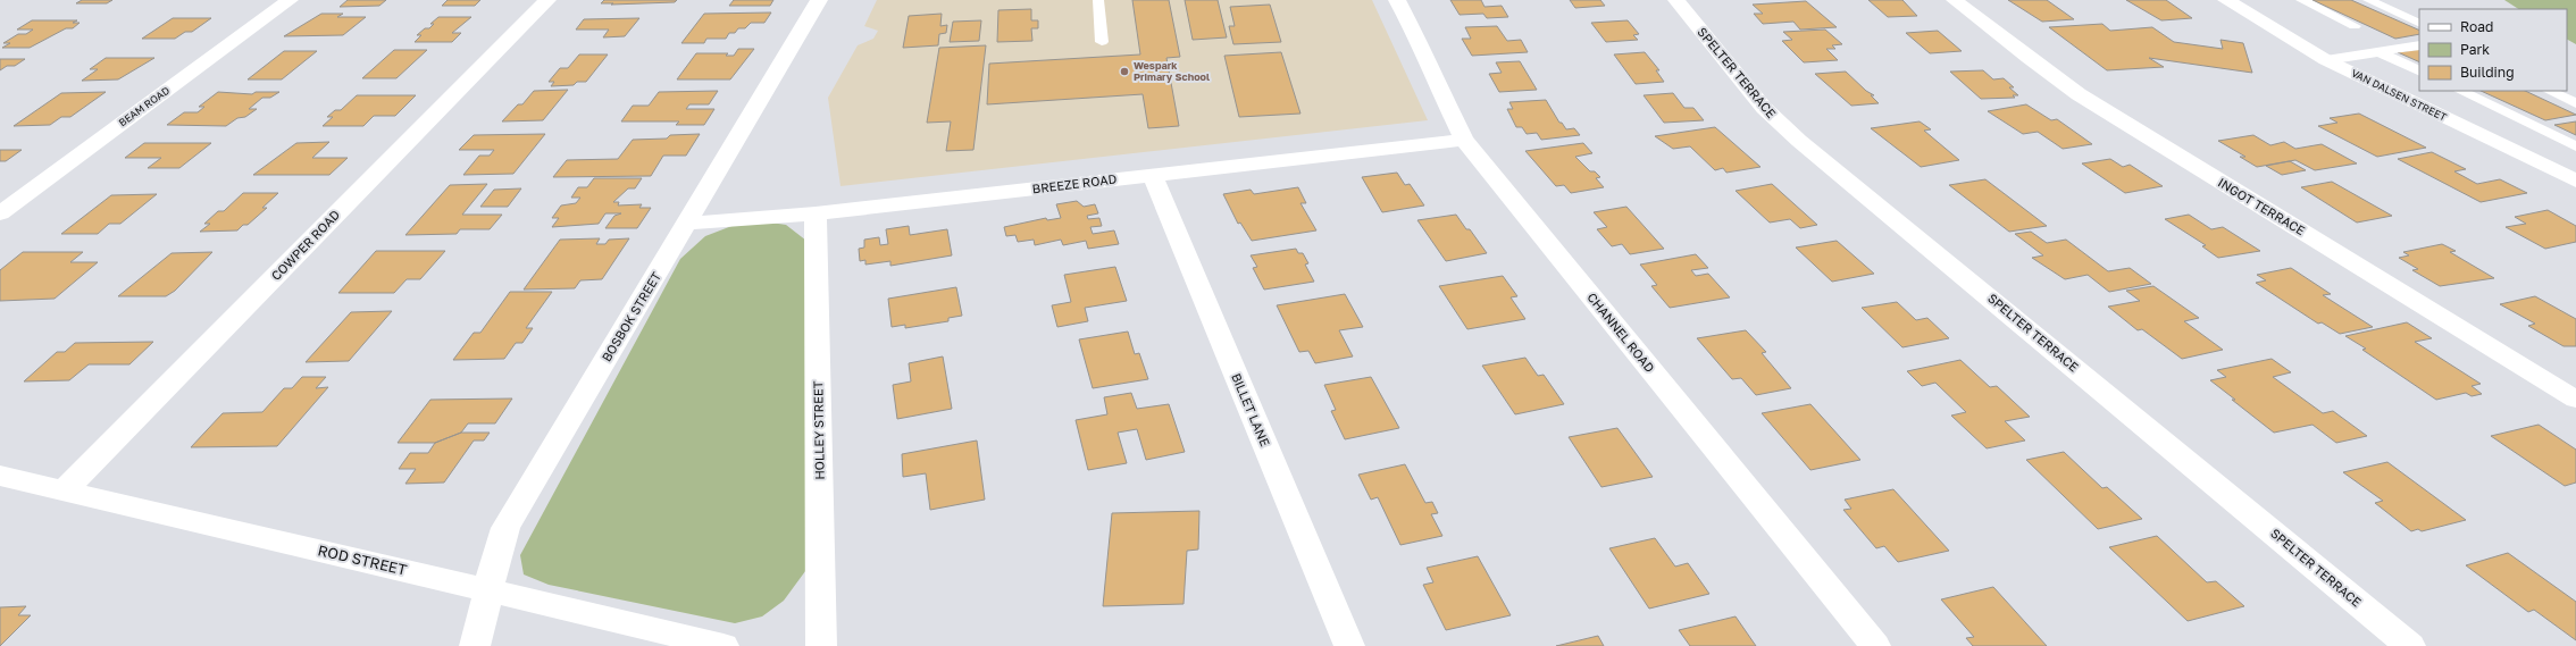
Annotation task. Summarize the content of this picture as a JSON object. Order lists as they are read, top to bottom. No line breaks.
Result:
{"streets":{"street":["SPELTER TERRACE","VAN DALSEN STREET","BEAM ROAD","BREEZE ROAD","INGOT TERRACE","COWPER ROAD","BOSBOK STREET","CHANNEL ROAD","BILLET LANE","HOLLEY STREET","ROD STREET"]},"crossings":[["BREEZE ROAD","BOSBOK STREET"],["BREEZE ROAD","CHANNEL ROAD"],["BREEZE ROAD","BILLET LANE"],["BREEZE ROAD","HOLLEY STREET"],["COWPER ROAD","ROD STREET"],["BOSBOK STREET","ROD STREET"]],"places":["Wespark Primary School"],"legend":["Road","Park","Building"]}
